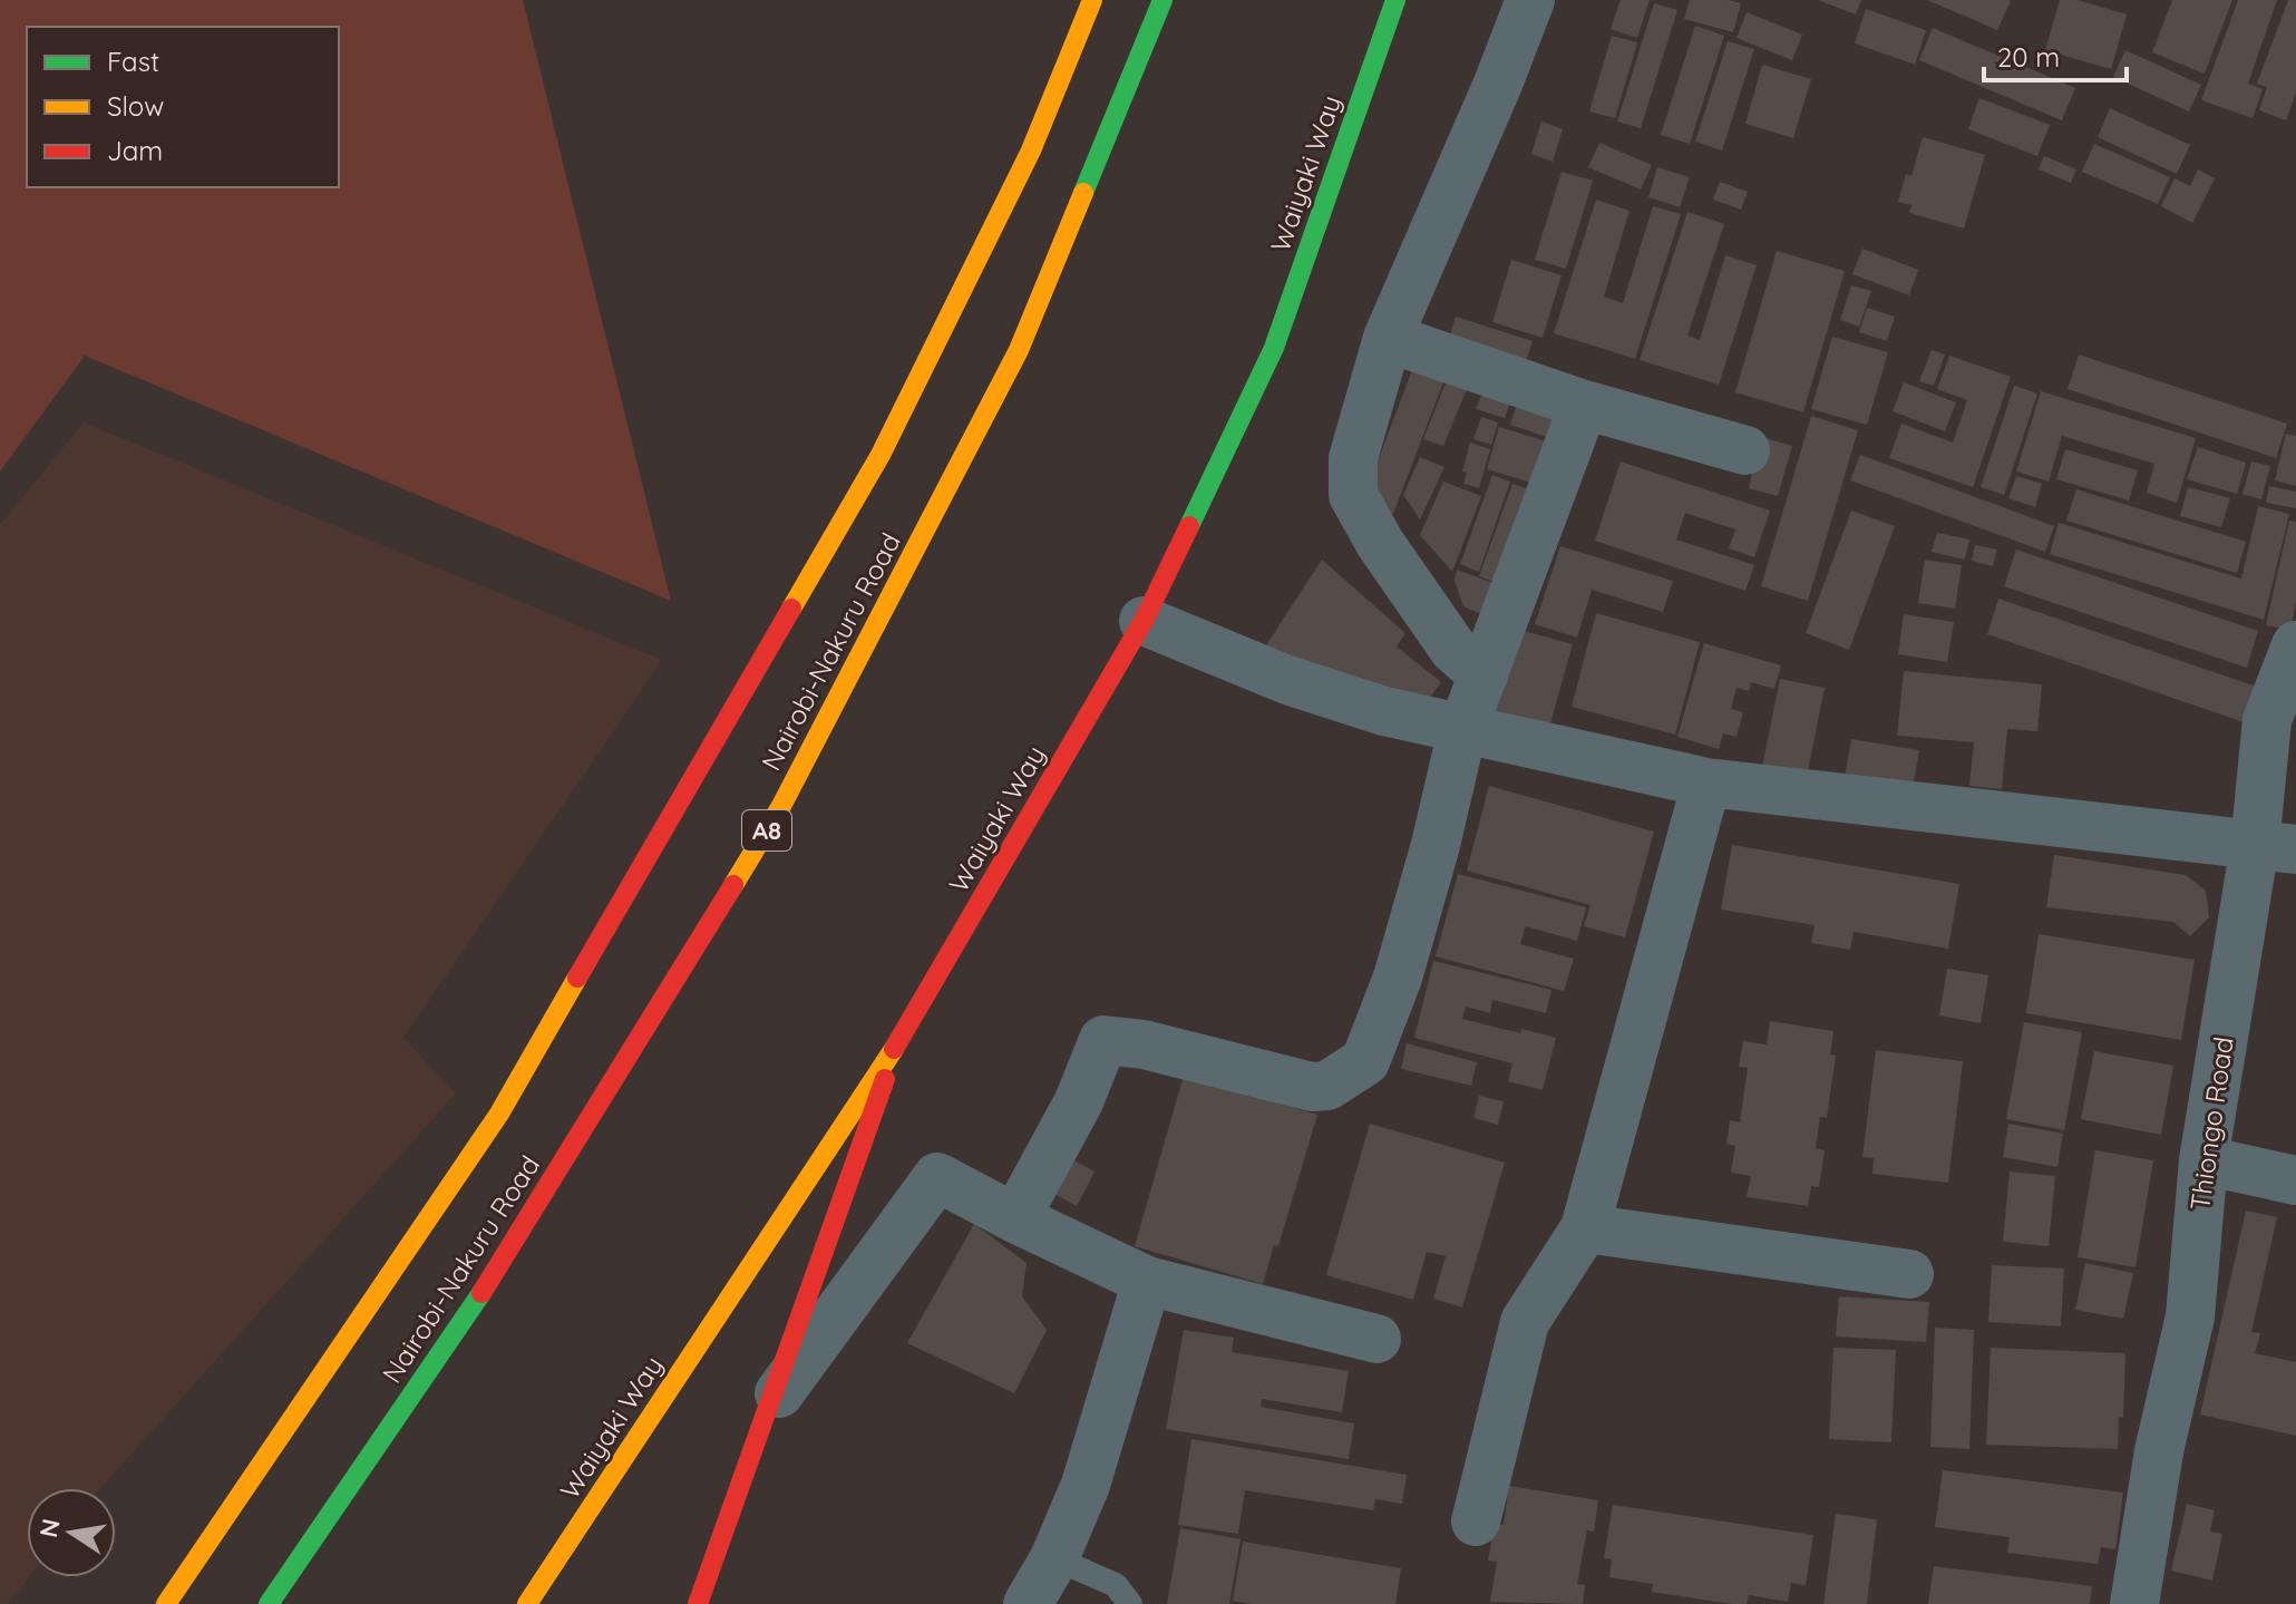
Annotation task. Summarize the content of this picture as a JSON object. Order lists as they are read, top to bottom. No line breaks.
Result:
{"streets":{"main road":["Waiyaki Way","Nairobi-Nakuru Road","A8"],"street":["Thiongo Road"]},"legend":["Fast","Slow","Jam"],"scale_bar":"20 m","north":"left"}
